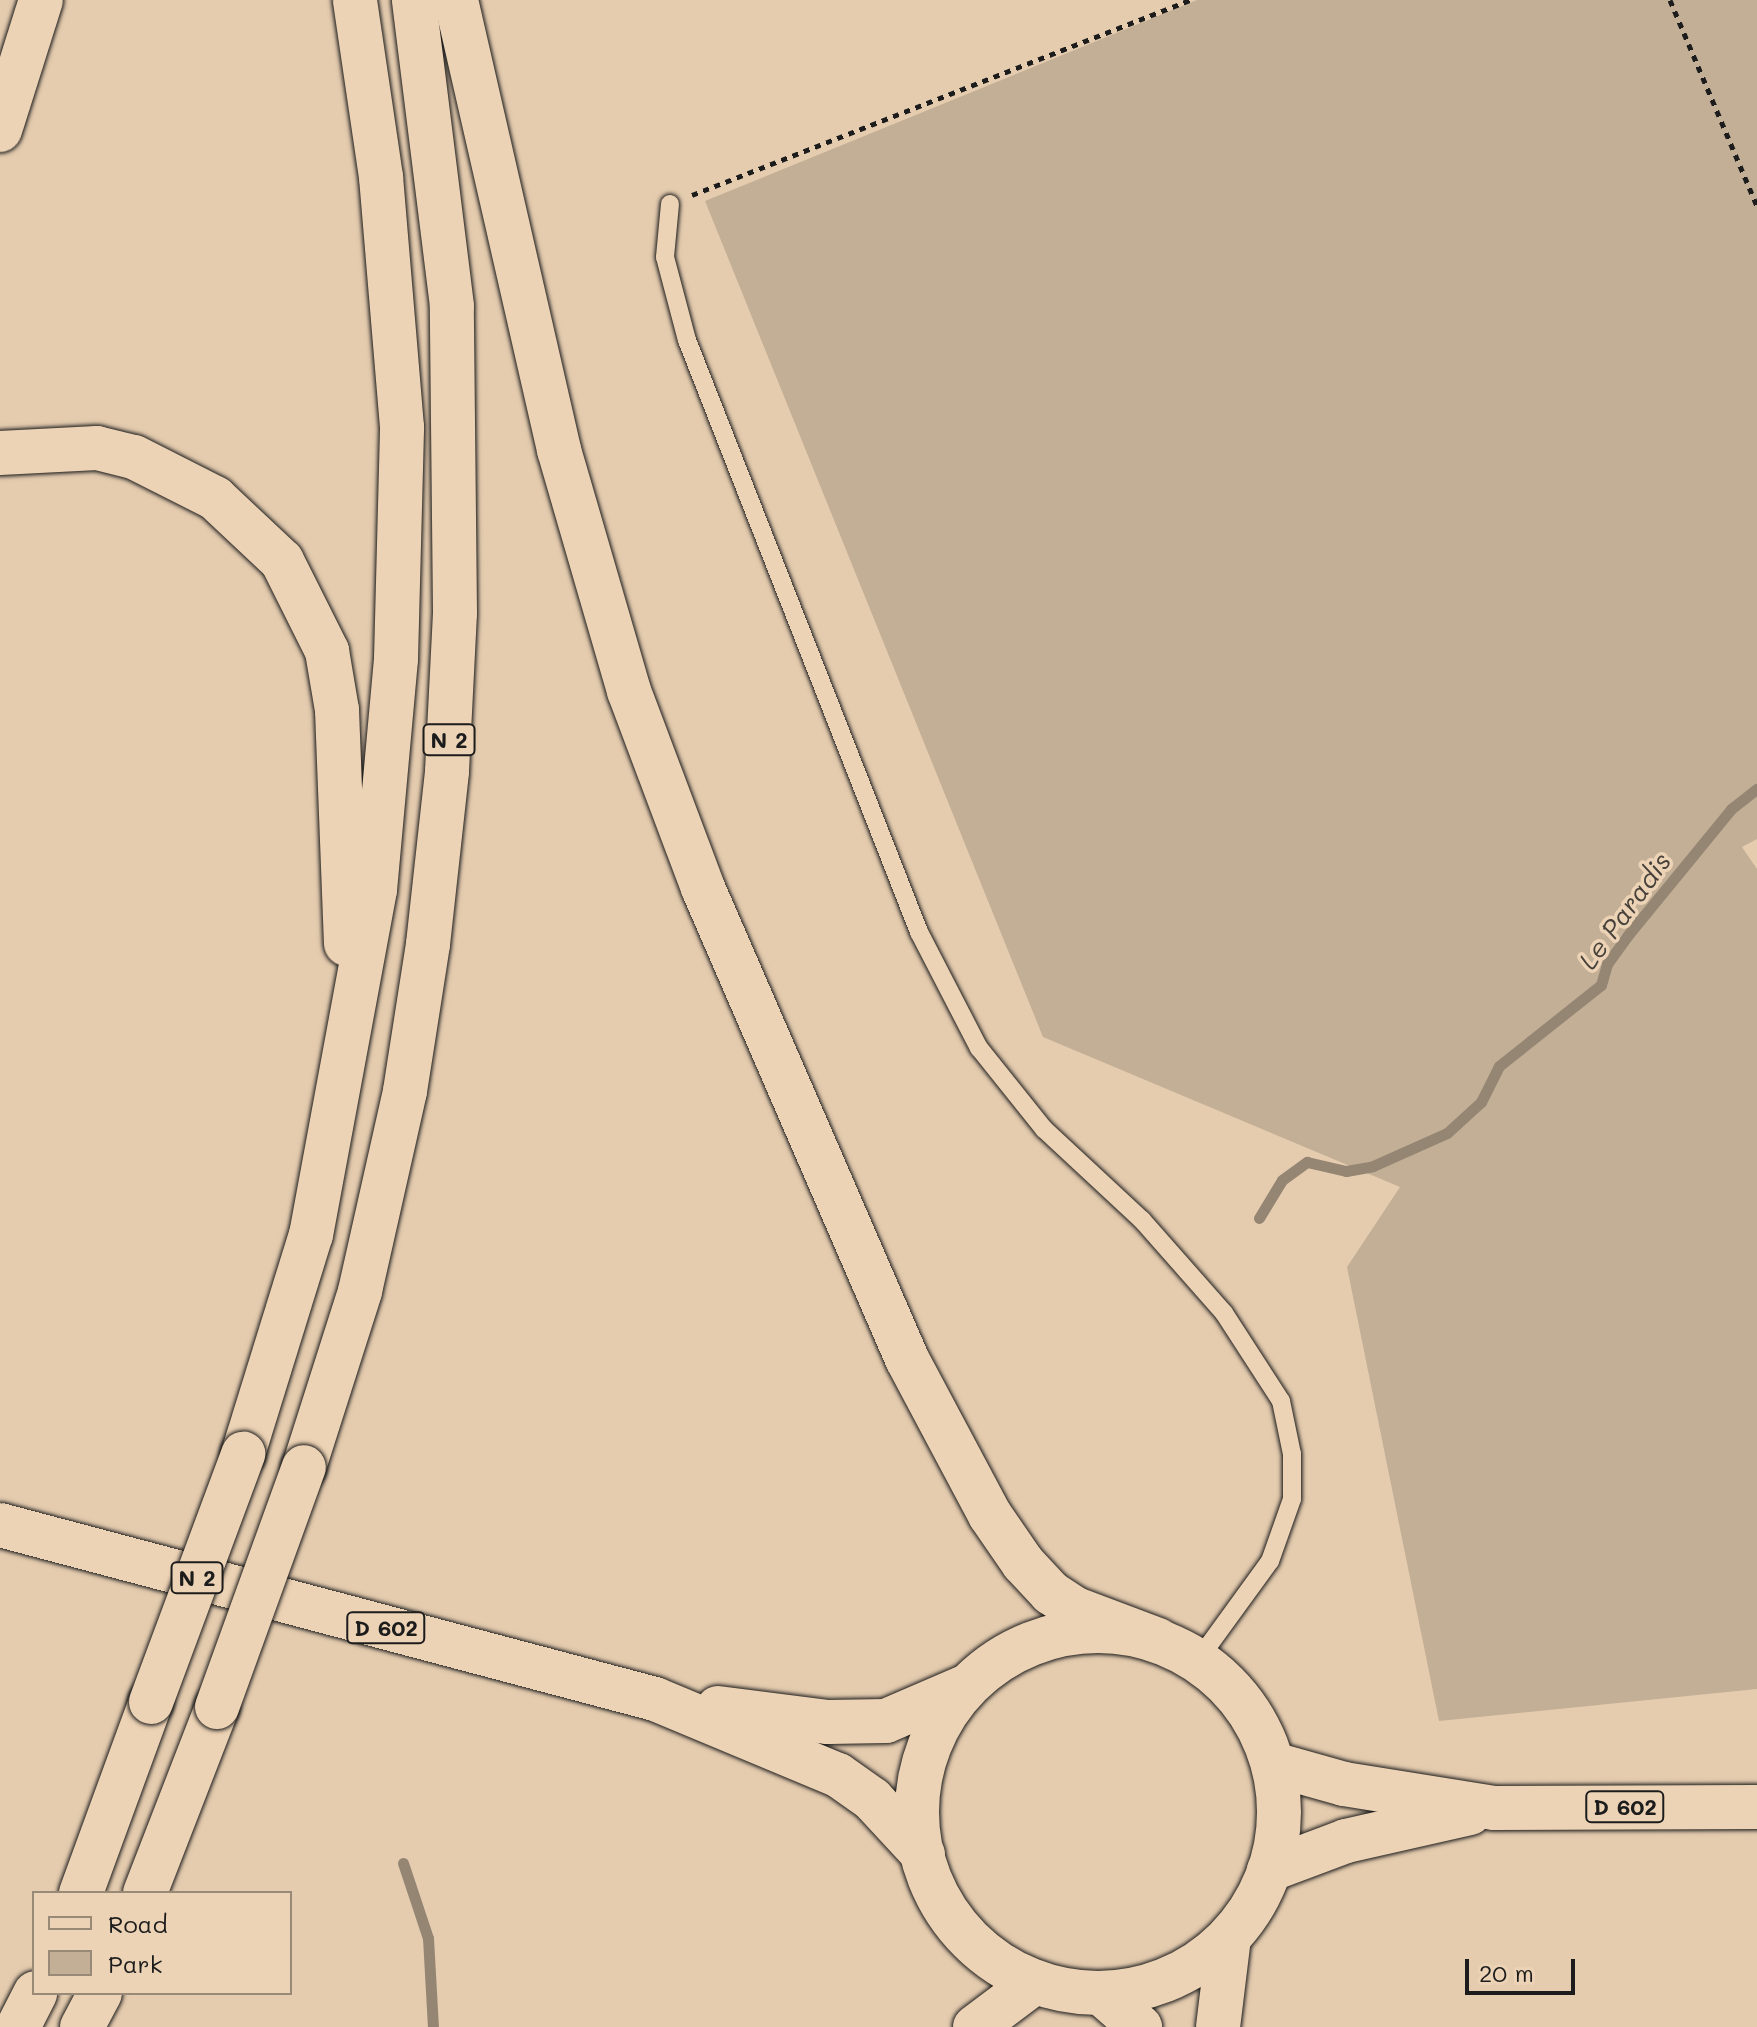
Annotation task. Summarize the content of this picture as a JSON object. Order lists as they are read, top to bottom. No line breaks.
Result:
{"streets":{"main road":["N 2","D 602"]},"water":["Le Paradis"],"legend":["Road","Park"],"scale_bar":"20 m"}
